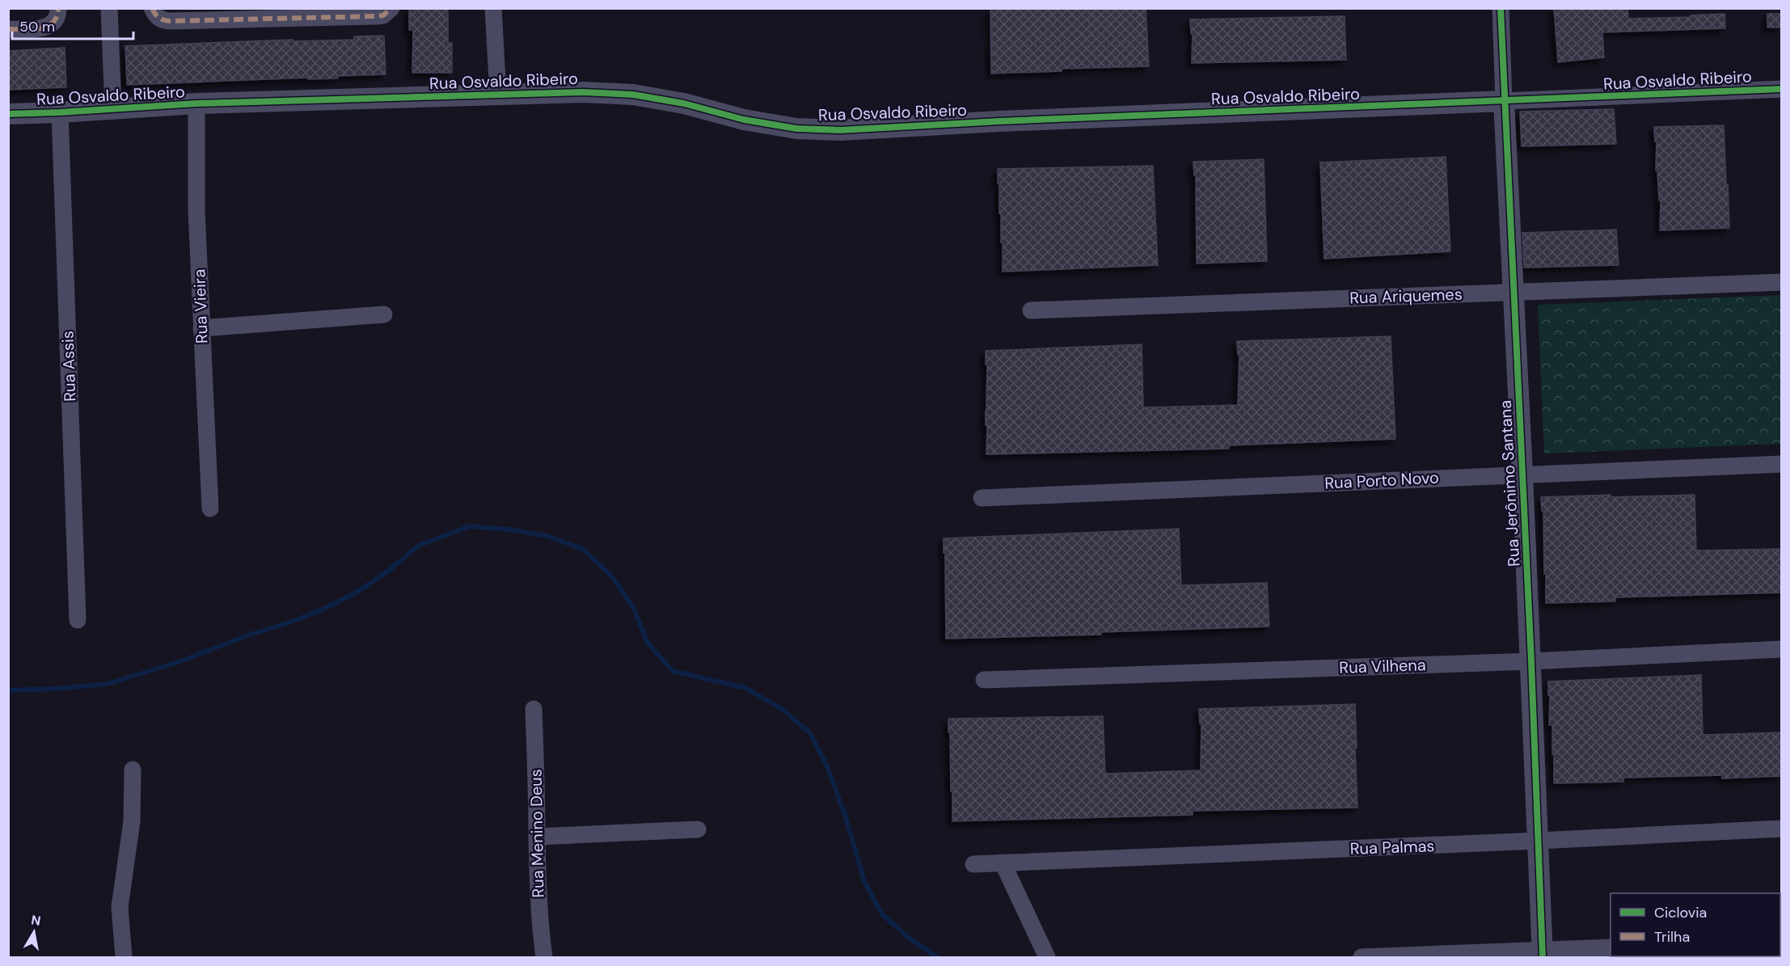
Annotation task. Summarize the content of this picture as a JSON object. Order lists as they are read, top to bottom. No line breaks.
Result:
{"streets":{"street":["Rua Osvaldo Ribeiro","Rua Ariquemes","Rua Vieira","Rua Assis","Rua Porto Novo","Rua Jerônimo Santana","Rua Vilhena","Rua Menino Deus","Rua Palmas"]},"crossings":[["Rua Osvaldo Ribeiro","Rua Vieira"],["Rua Osvaldo Ribeiro","Rua Assis"],["Rua Osvaldo Ribeiro","Rua Jerônimo Santana"],["Rua Ariquemes","Rua Jerônimo Santana"],["Rua Porto Novo","Rua Jerônimo Santana"],["Rua Jerônimo Santana","Rua Vilhena"],["Rua Jerônimo Santana","Rua Palmas"]],"legend":["Ciclovia","Trilha"],"scale_bar":"50 m","north":"top"}
